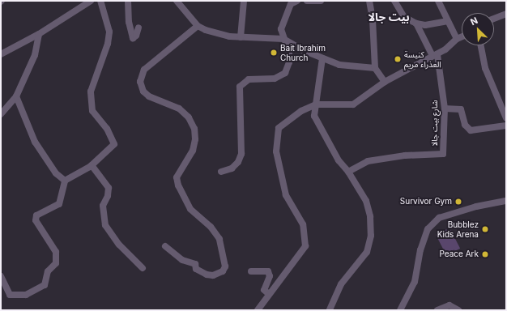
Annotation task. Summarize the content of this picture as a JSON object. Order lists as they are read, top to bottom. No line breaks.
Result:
{"streets":{"street":["شارع بيت جالا"]},"districts":["بيت جالا"],"places":["Bait Ibrahim Church","كنيسة العذراء مريم","Survivor Gym","Bubblez Kids Arena","Peace Ark"],"north":"top left"}
